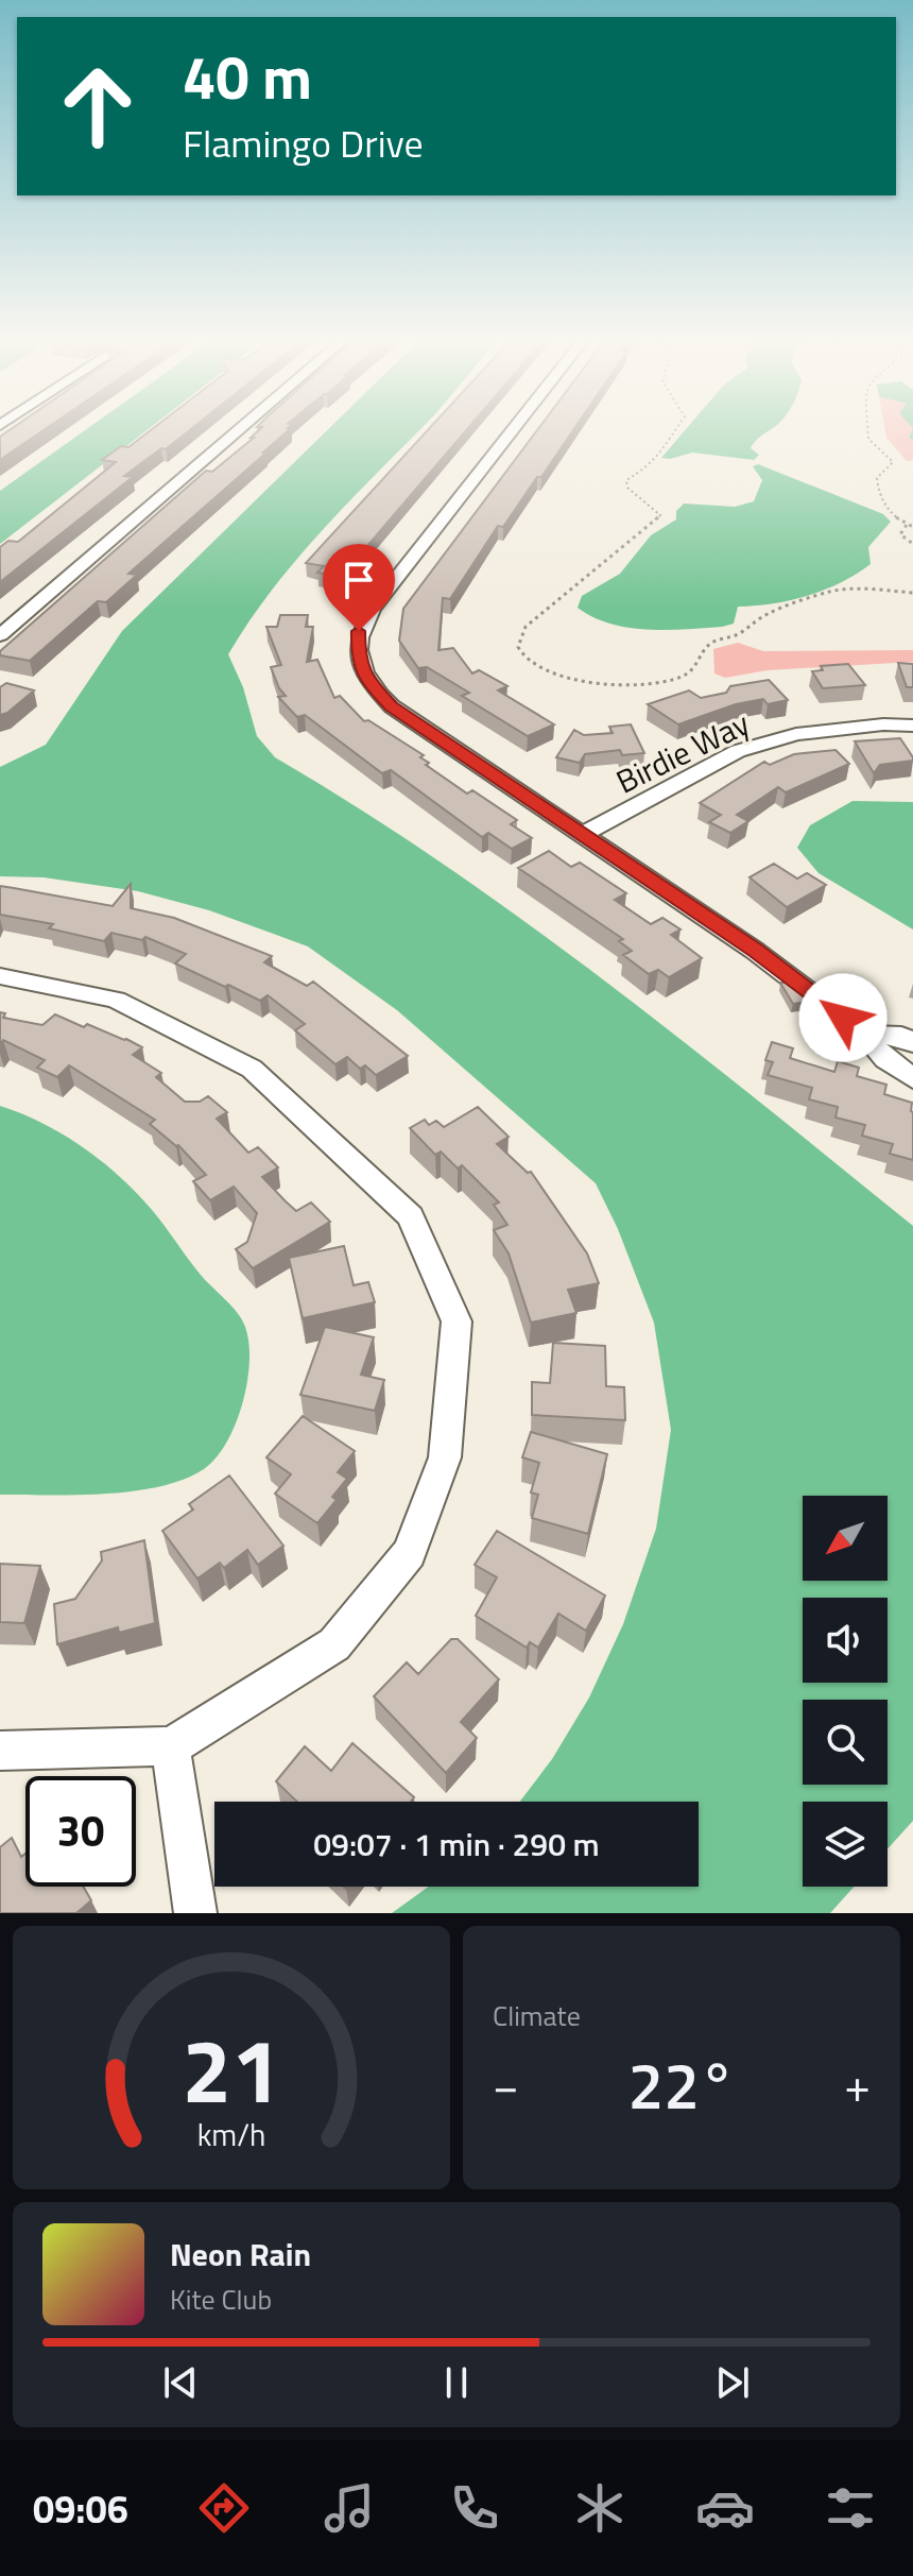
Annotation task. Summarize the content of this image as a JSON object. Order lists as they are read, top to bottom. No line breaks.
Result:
{"streets":{"street":["Birdie Way"]},"north":"bottom left","page":{"turn":["40 m","Flamingo Drive"],"limit":"30","trip":"09:07 · 1 min · 290 m","tile":"Climate","heat":["−","22°","+"],"song":["Neon Rain","Kite Club"],"tabs":"09:06","gauge":["21","km/h"]}}
